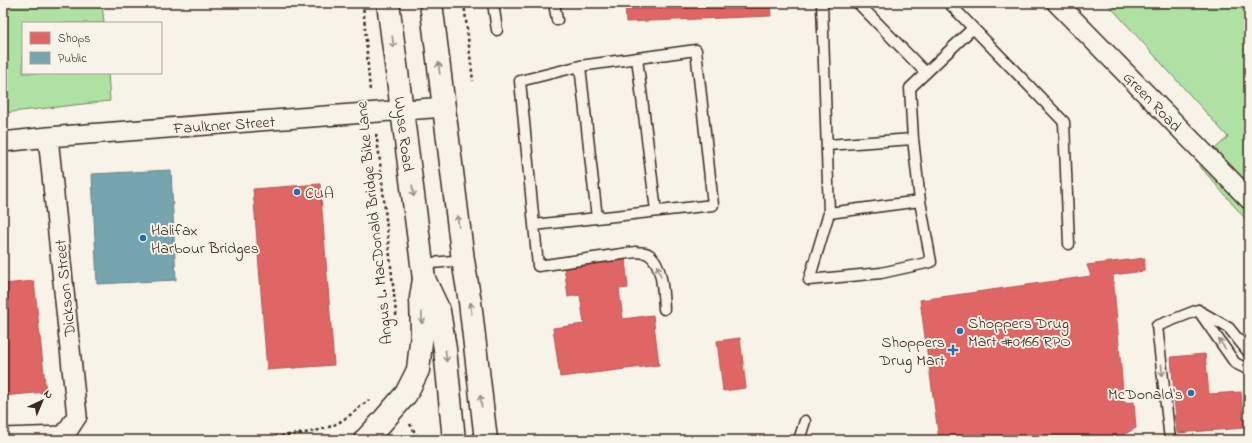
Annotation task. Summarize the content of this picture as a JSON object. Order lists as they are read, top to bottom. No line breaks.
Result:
{"streets":{"main road":["Wyse Road"],"street":["Green Road","Faulkner Street","Dickson Street"],"path":["Angus L. MacDonald Bridge Bike Lane"]},"crossings":[["Faulkner Street","Wyse Road"],["Faulkner Street","Angus L. MacDonald Bridge Bike Lane"],["Faulkner Street","Dickson Street"]],"places":{"other":["CUA","Halifax Harbour Bridges","Shoppers Drug Mart #0166 RPO","McDonald's"],"health":["Shoppers Drug Mart"]},"legend":["Shops","Public"],"north":"top right"}
